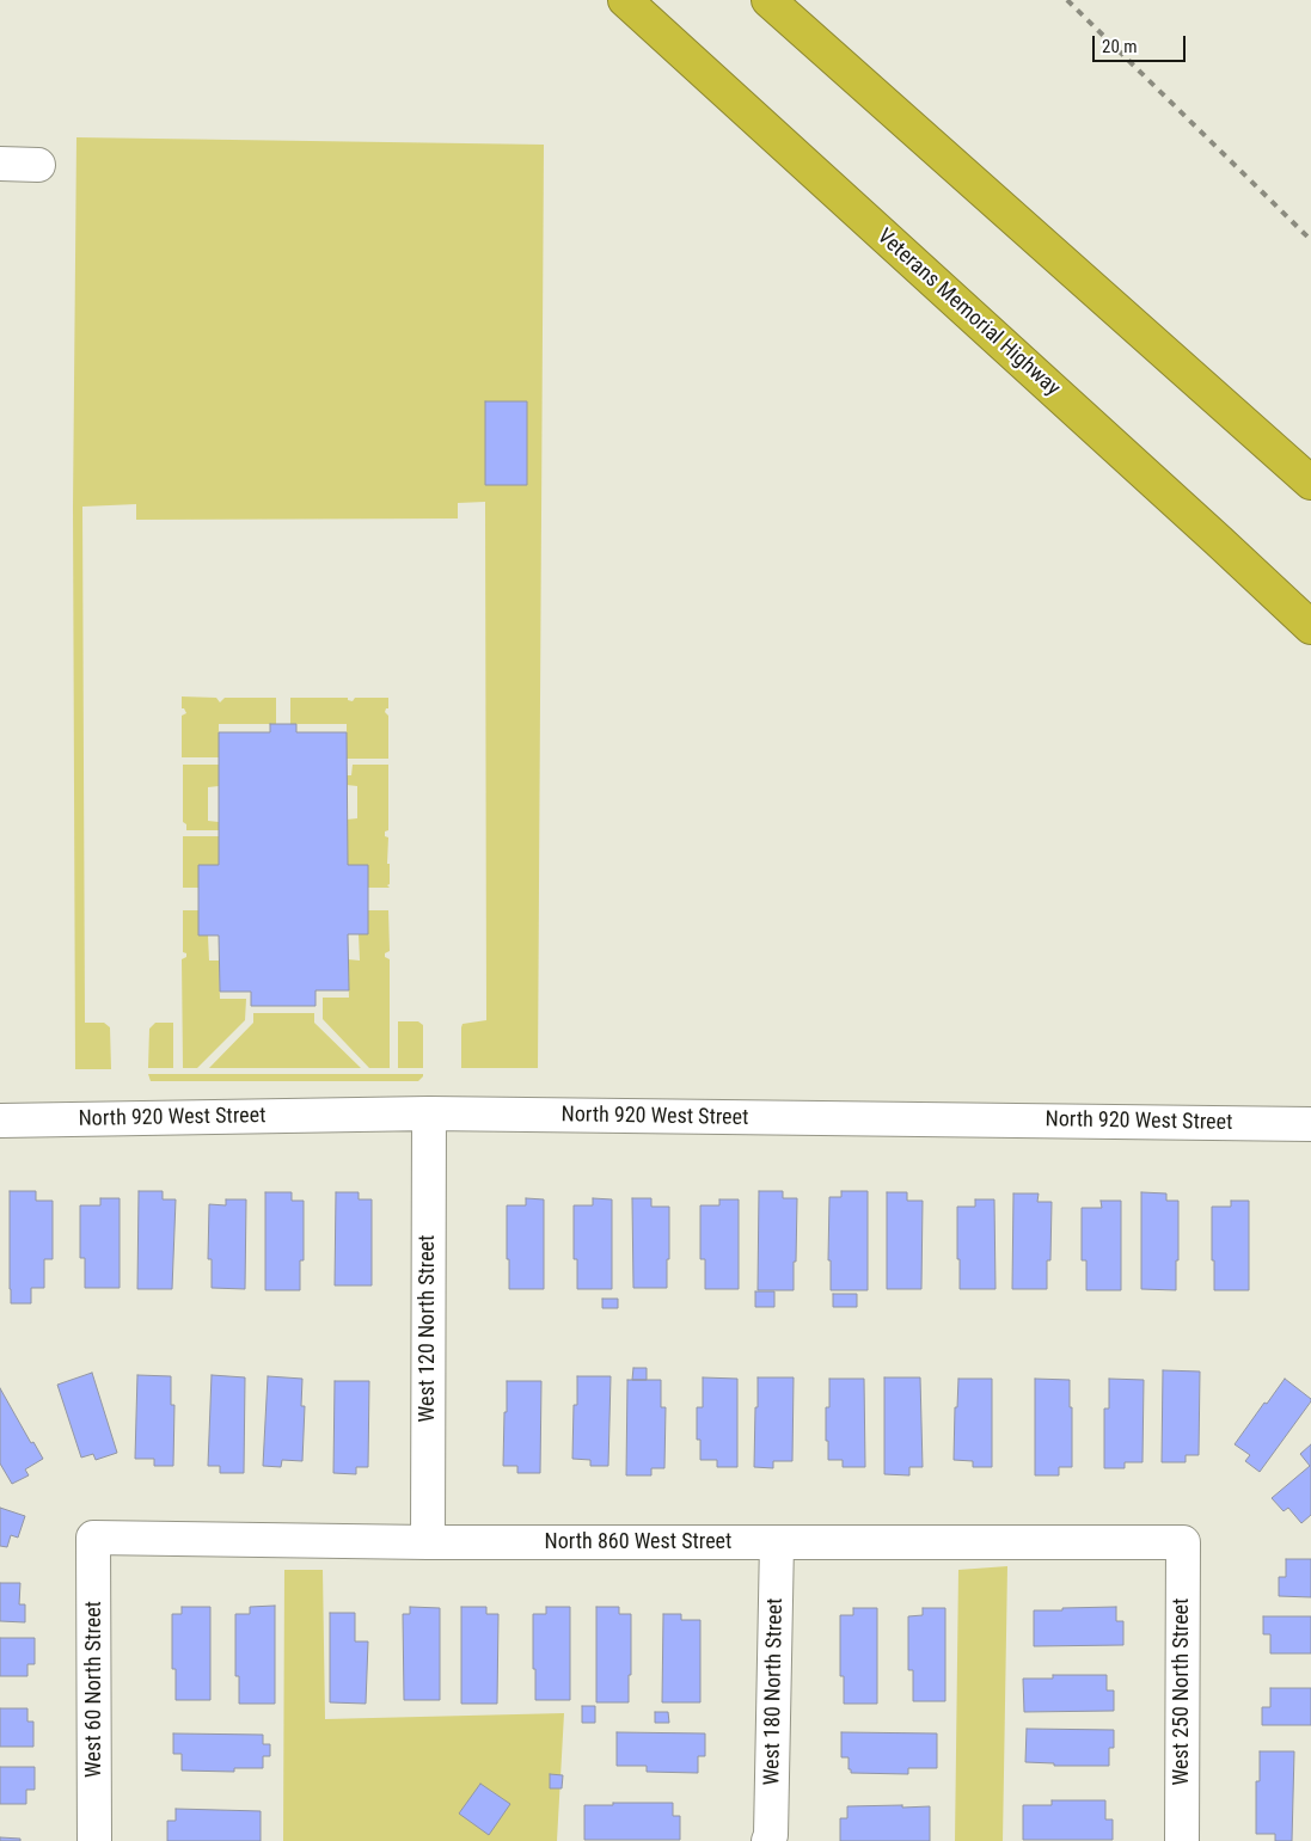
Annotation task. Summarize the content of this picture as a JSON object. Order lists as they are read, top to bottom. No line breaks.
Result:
{"streets":{"highway":["Veterans Memorial Highway"],"street":["North 920 West Street","West 120 North Street","North 860 West Street","West 60 North Street","West 180 North Street","West 250 North Street"]},"crossings":[["North 920 West Street","West 120 North Street"],["West 120 North Street","North 860 West Street"],["North 860 West Street","West 60 North Street"],["North 860 West Street","West 180 North Street"],["North 860 West Street","West 250 North Street"]],"scale_bar":"20 m"}
